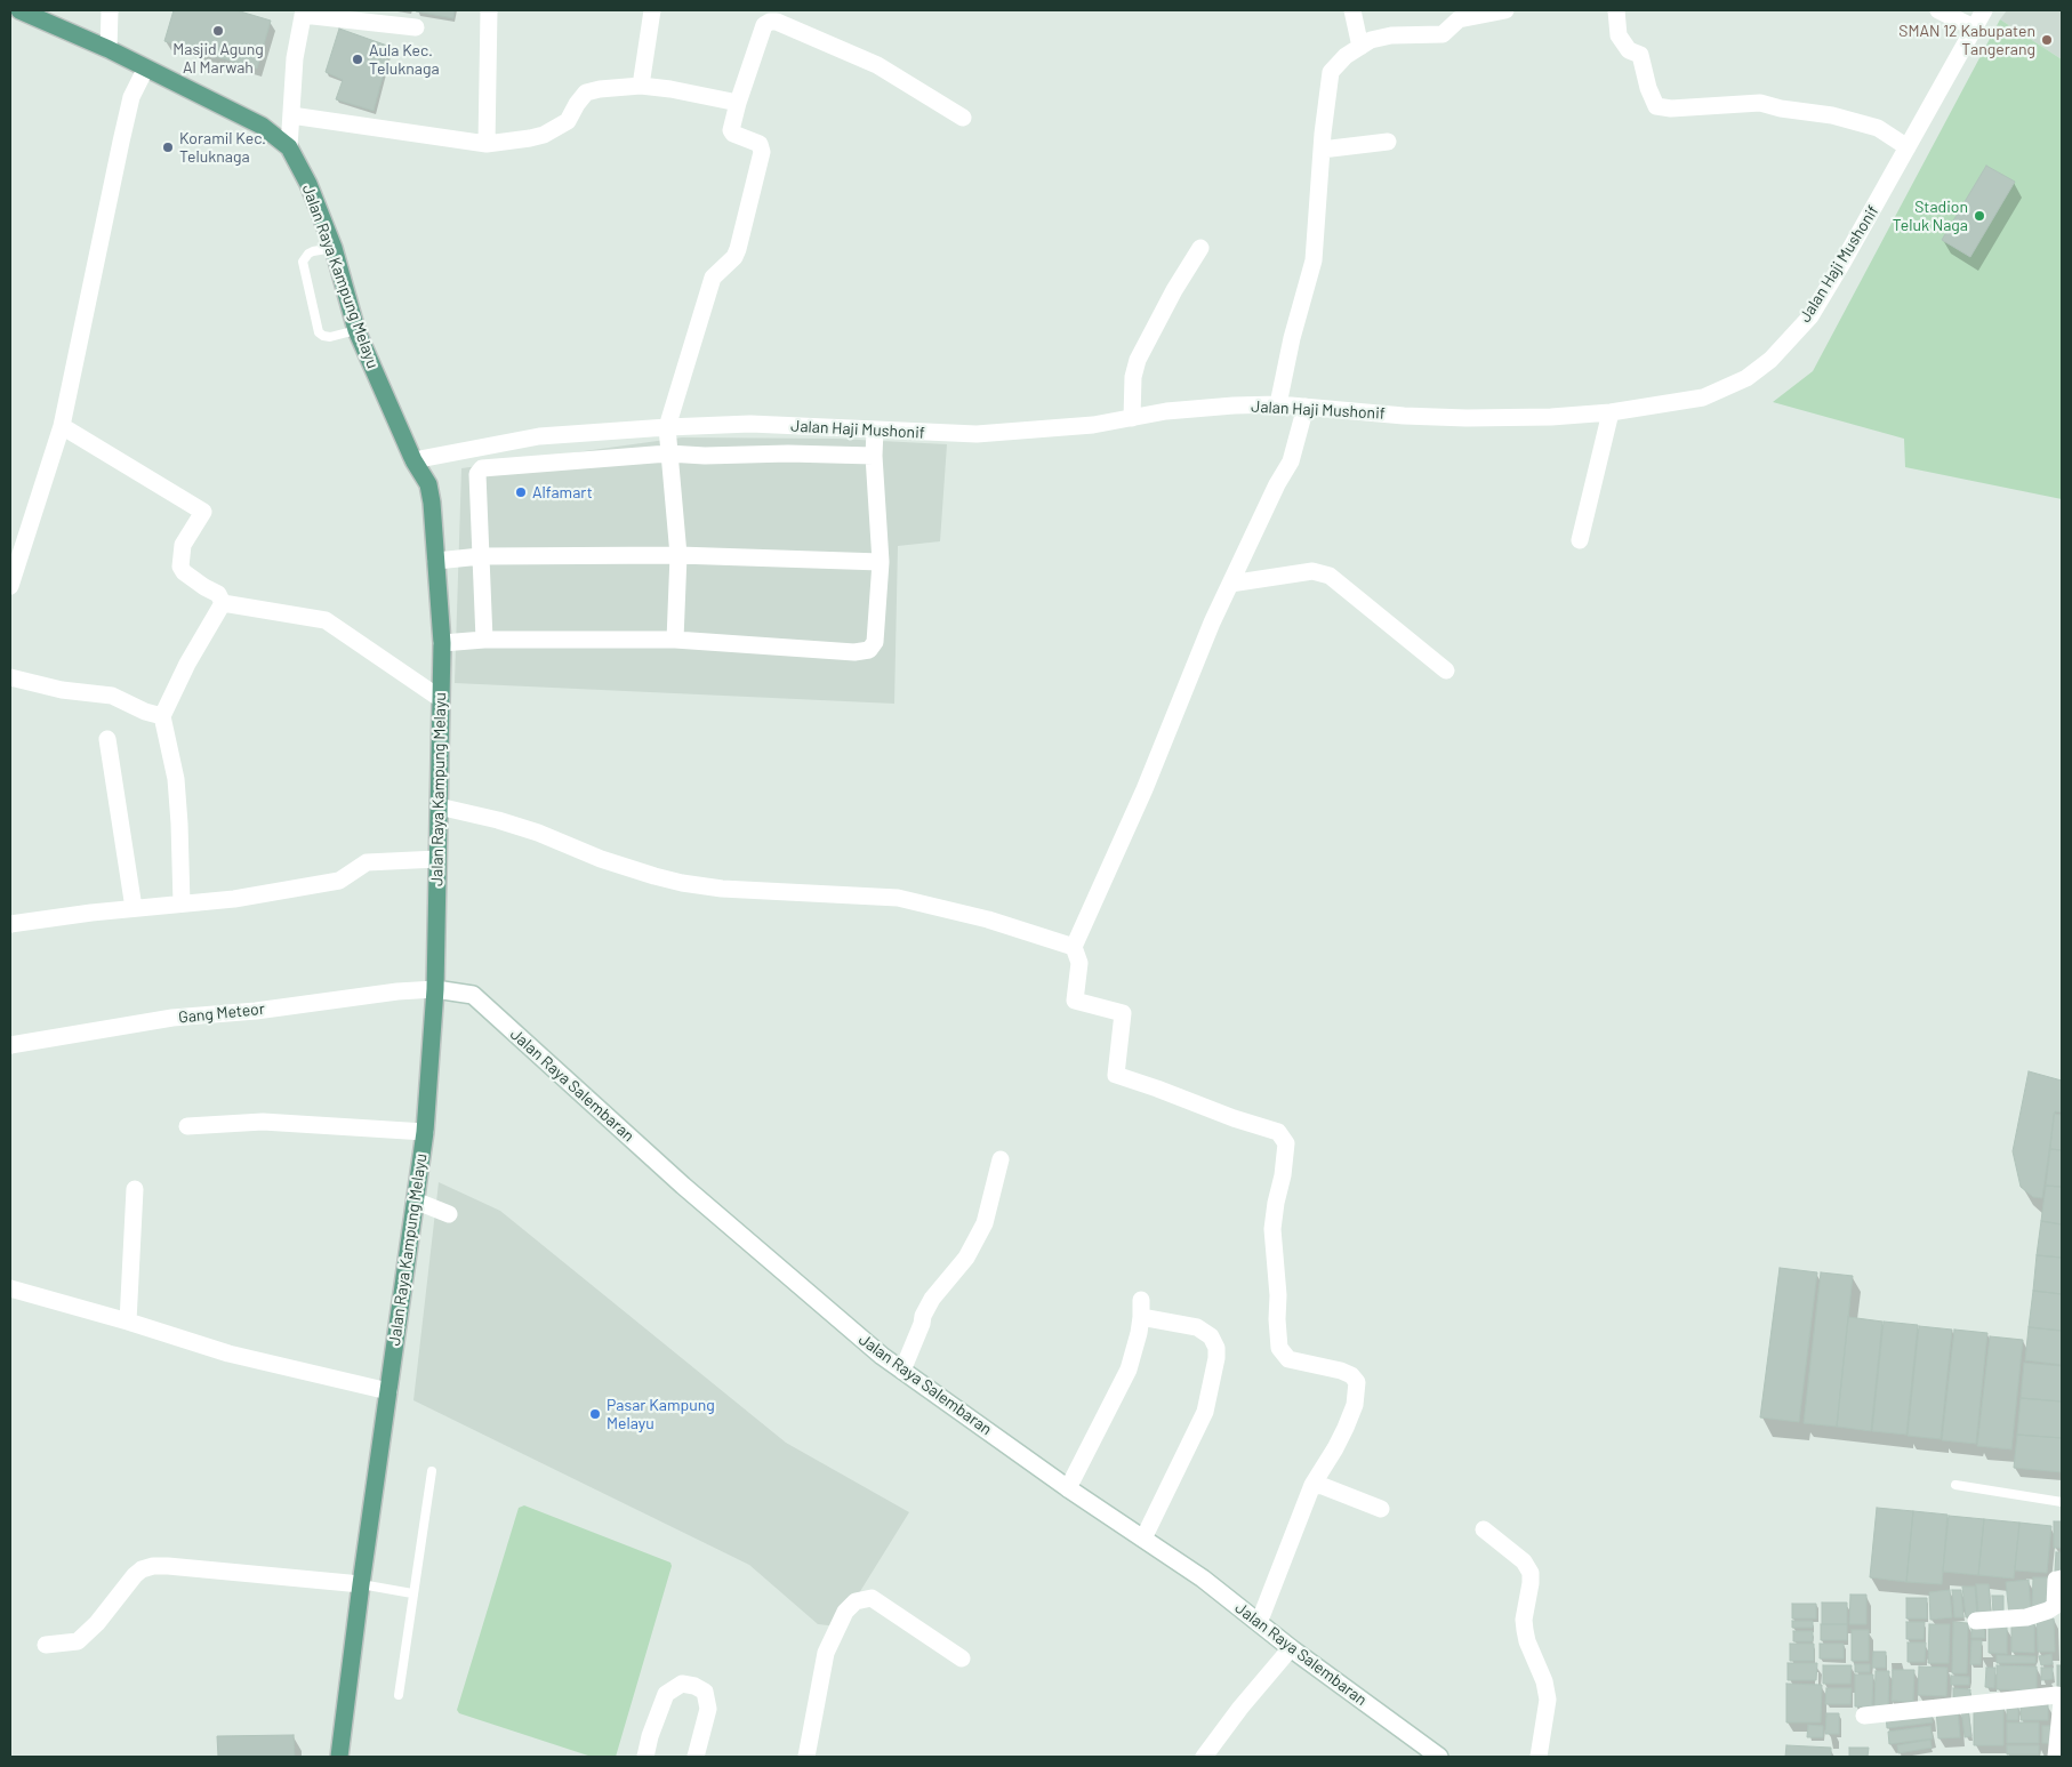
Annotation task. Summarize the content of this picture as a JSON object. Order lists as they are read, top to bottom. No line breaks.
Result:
{"streets":{"main road":["Jalan Raya Kampung Melayu"],"street":["Jalan Haji Mushonif","Gang Meteor","Jalan Raya Salembaran"]},"crossings":[["Jalan Haji Mushonif","Jalan Raya Kampung Melayu"],["Jalan Raya Kampung Melayu","Gang Meteor"],["Jalan Raya Kampung Melayu","Jalan Raya Salembaran"],["Gang Meteor","Jalan Raya Salembaran"]],"places":["Masjid Agung Al Marwah","SMAN 12 Kabupaten Tangerang","Aula Kec. Teluknaga","Koramil Kec. Teluknaga","Stadion Teluk Naga","Alfamart","Pasar Kampung Melayu"]}
